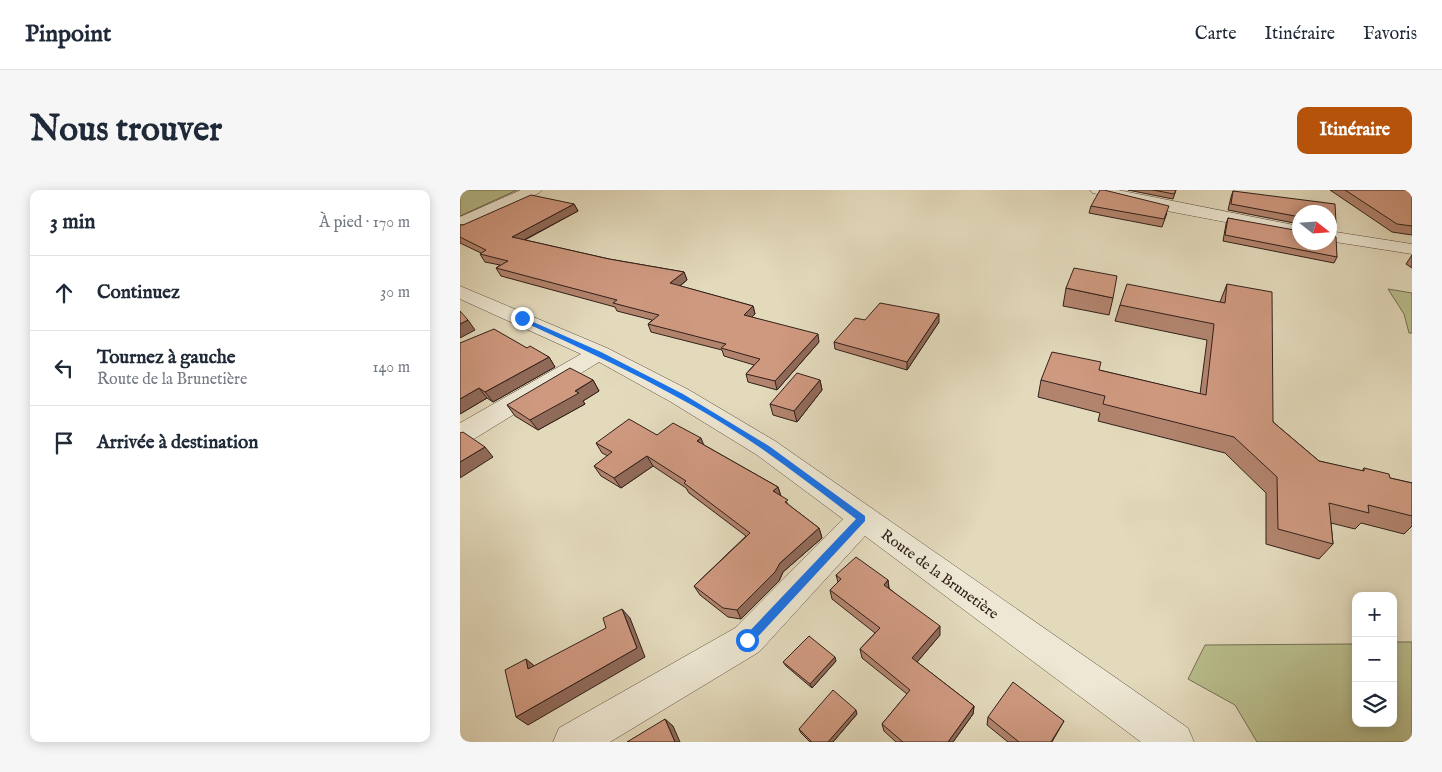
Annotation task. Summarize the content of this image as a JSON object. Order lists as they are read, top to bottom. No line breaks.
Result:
{"streets":{"street":["Route de la Brunetière"]},"north":"right","page":{"header":"Pinpoint","nav":["Carte","Itinéraire","Favoris"],"buttons":"Itinéraire","title":"Nous trouver","heading":["3 min","À pied · 170 m"],"list":[["Continuez","30 m"],["Tournez à gauche","Route de la Brunetière","140 m"],"Arrivée à destination"],"map_buttons":["+","−"]}}
